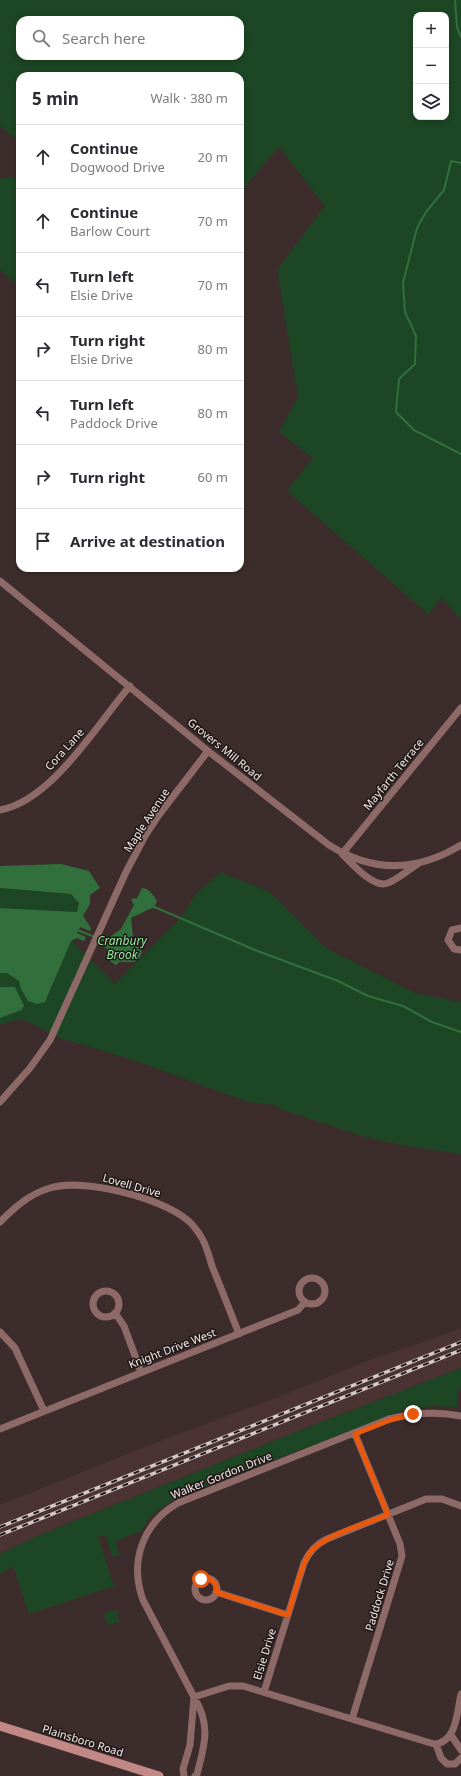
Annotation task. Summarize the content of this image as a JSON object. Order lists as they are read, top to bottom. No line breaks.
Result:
{"streets":{"street":["Cora Lane","Grovers Mill Road","Mayfarth Terrace","Maple Avenue","Lovell Drive","Knight Drive West","Walker Gordon Drive","Paddock Drive","Elsie Drive","Plainsboro Road"]},"crossings":[["Cora Lane","Grovers Mill Road"],["Grovers Mill Road","Mayfarth Terrace"],["Grovers Mill Road","Maple Avenue"],["Lovell Drive","Knight Drive West"],["Walker Gordon Drive","Paddock Drive"],["Walker Gordon Drive","Elsie Drive"],["Paddock Drive","Elsie Drive"]],"water":["Cranbury Brook"],"page":{"map_buttons":["+","−"],"search":"Search here","heading":["5 min","Walk · 380 m"],"list":[["Continue","Dogwood Drive","20 m"],["Continue","Barlow Court","70 m"],["Turn left","Elsie Drive","70 m"],["Turn right","Elsie Drive","80 m"],["Turn left","Paddock Drive","80 m"],["Turn right","60 m"],"Arrive at destination"]}}
